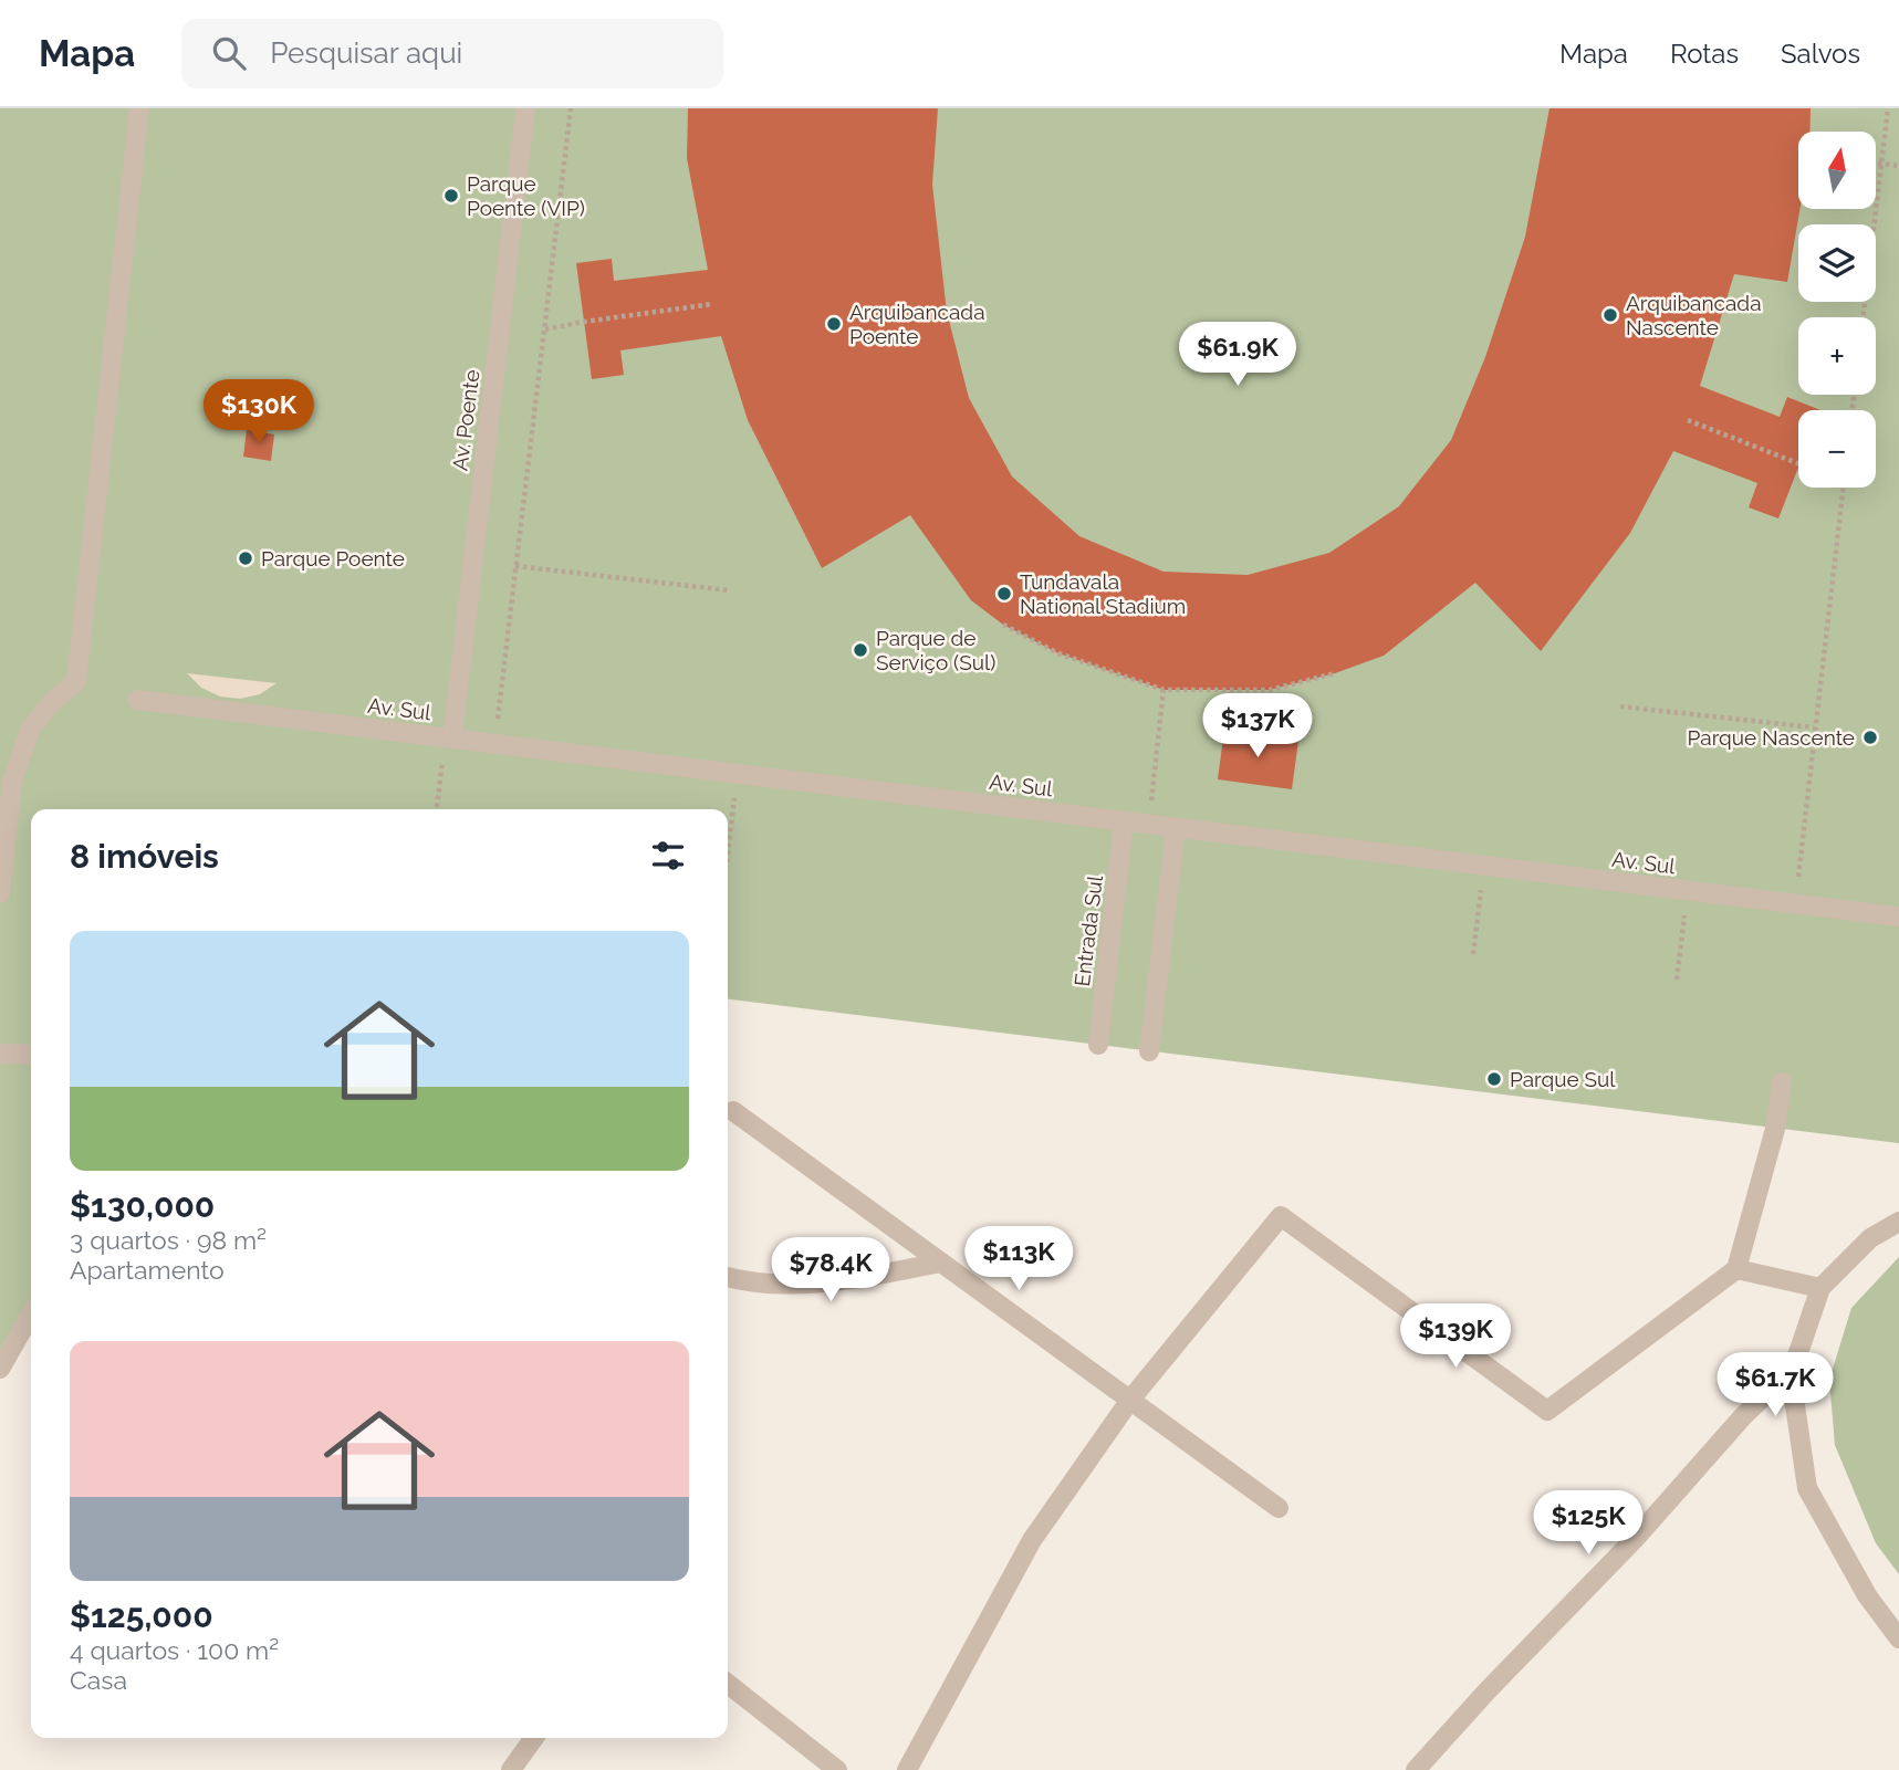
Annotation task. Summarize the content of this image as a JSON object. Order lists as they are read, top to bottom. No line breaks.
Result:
{"streets":{"street":["Av. Poente","Av. Sul","Entrada Sul"]},"crossings":[["Av. Poente","Av. Sul"],["Av. Sul","Entrada Sul"]],"places":["Parque Poente (VIP)","Arquibancada Nascente","Arquibancada Poente","Parque Poente","Tundavala National Stadium","Parque de Serviço (Sul)","Parque Nascente","Parque Sul"],"north":"top","page":{"header":"Mapa","search":"Pesquisar aqui","nav":["Mapa","Rotas","Salvos"],"map_buttons":["+","−"],"price":["$61.9K","$130K","$137K","$113K","$78.4K","$139K","$61.7K","$125K"],"heading":"8 imóveis","list":[{"name":"$130,000","note":"3 quartos · 98 m² · Apartamento"},{"name":"$125,000","note":"4 quartos · 100 m² · Casa"}]}}
